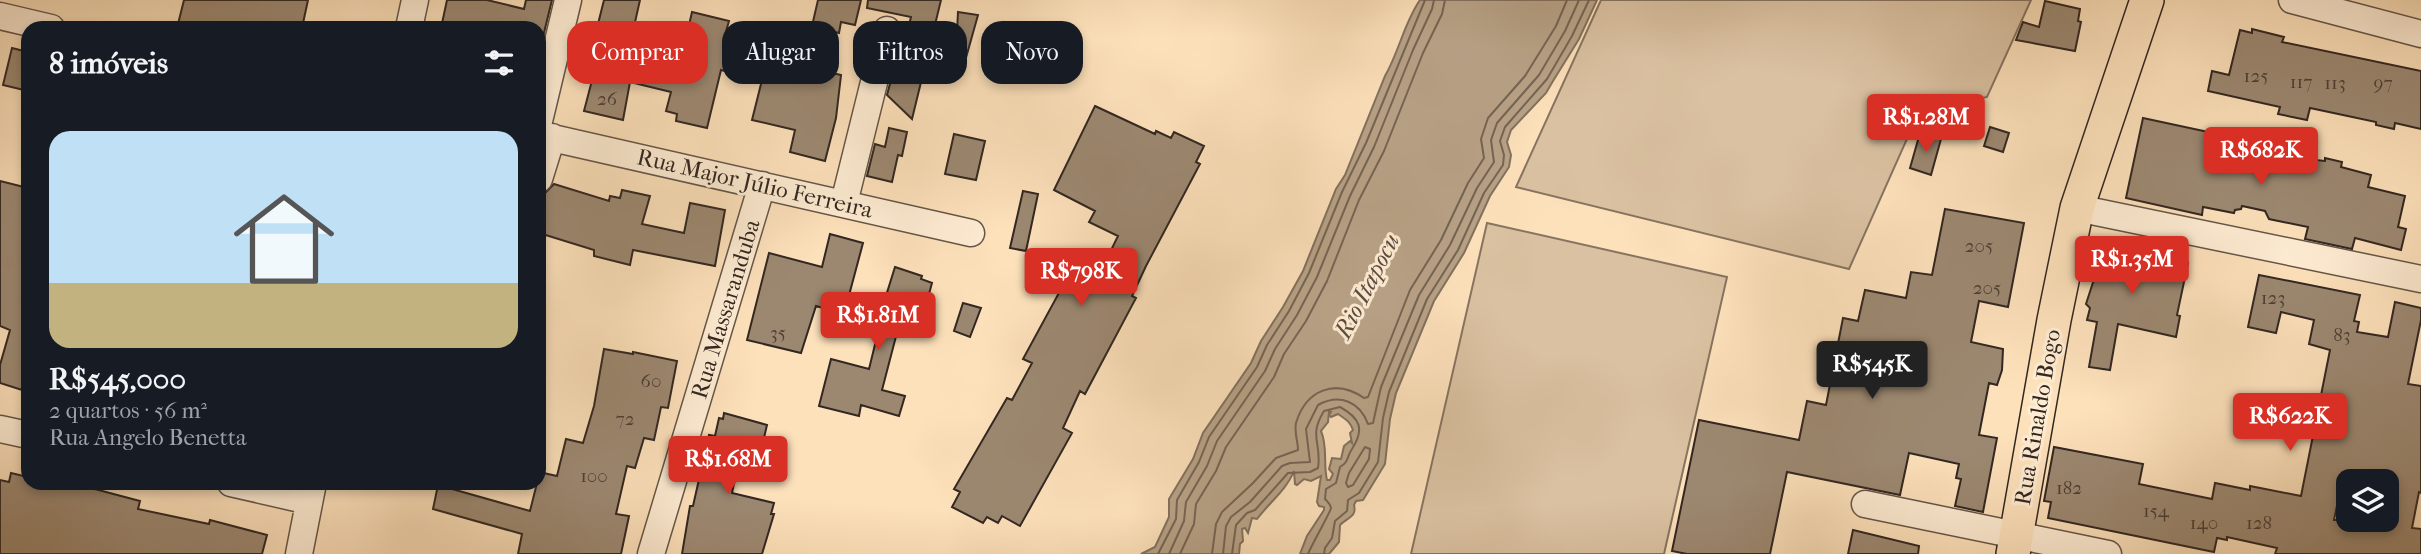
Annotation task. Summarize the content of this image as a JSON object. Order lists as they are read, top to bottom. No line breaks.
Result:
{"streets":{"main road":["Rua Rinaldo Bogo"],"street":["Rua Major Júlio Ferreira","Rua Massaranduba"]},"crossings":[["Rua Major Júlio Ferreira","Rua Massaranduba"]],"water":["Rio Itapocu"],"house_numbers":["125","117","113","97","26","205","205","123","35","83","60","72","100","182","154","140","128"],"page":{"chip":["Comprar","Alugar","Filtros","Novo"],"heading":"8 imóveis","price":["R$1.28M","R$682K","R$1.35M","R$798K","R$1.81M","R$545K","R$622K","R$1.68M"],"list":[{"name":"R$545,000","note":"2 quartos · 56 m² · Rua Angelo Benetta"}]}}
